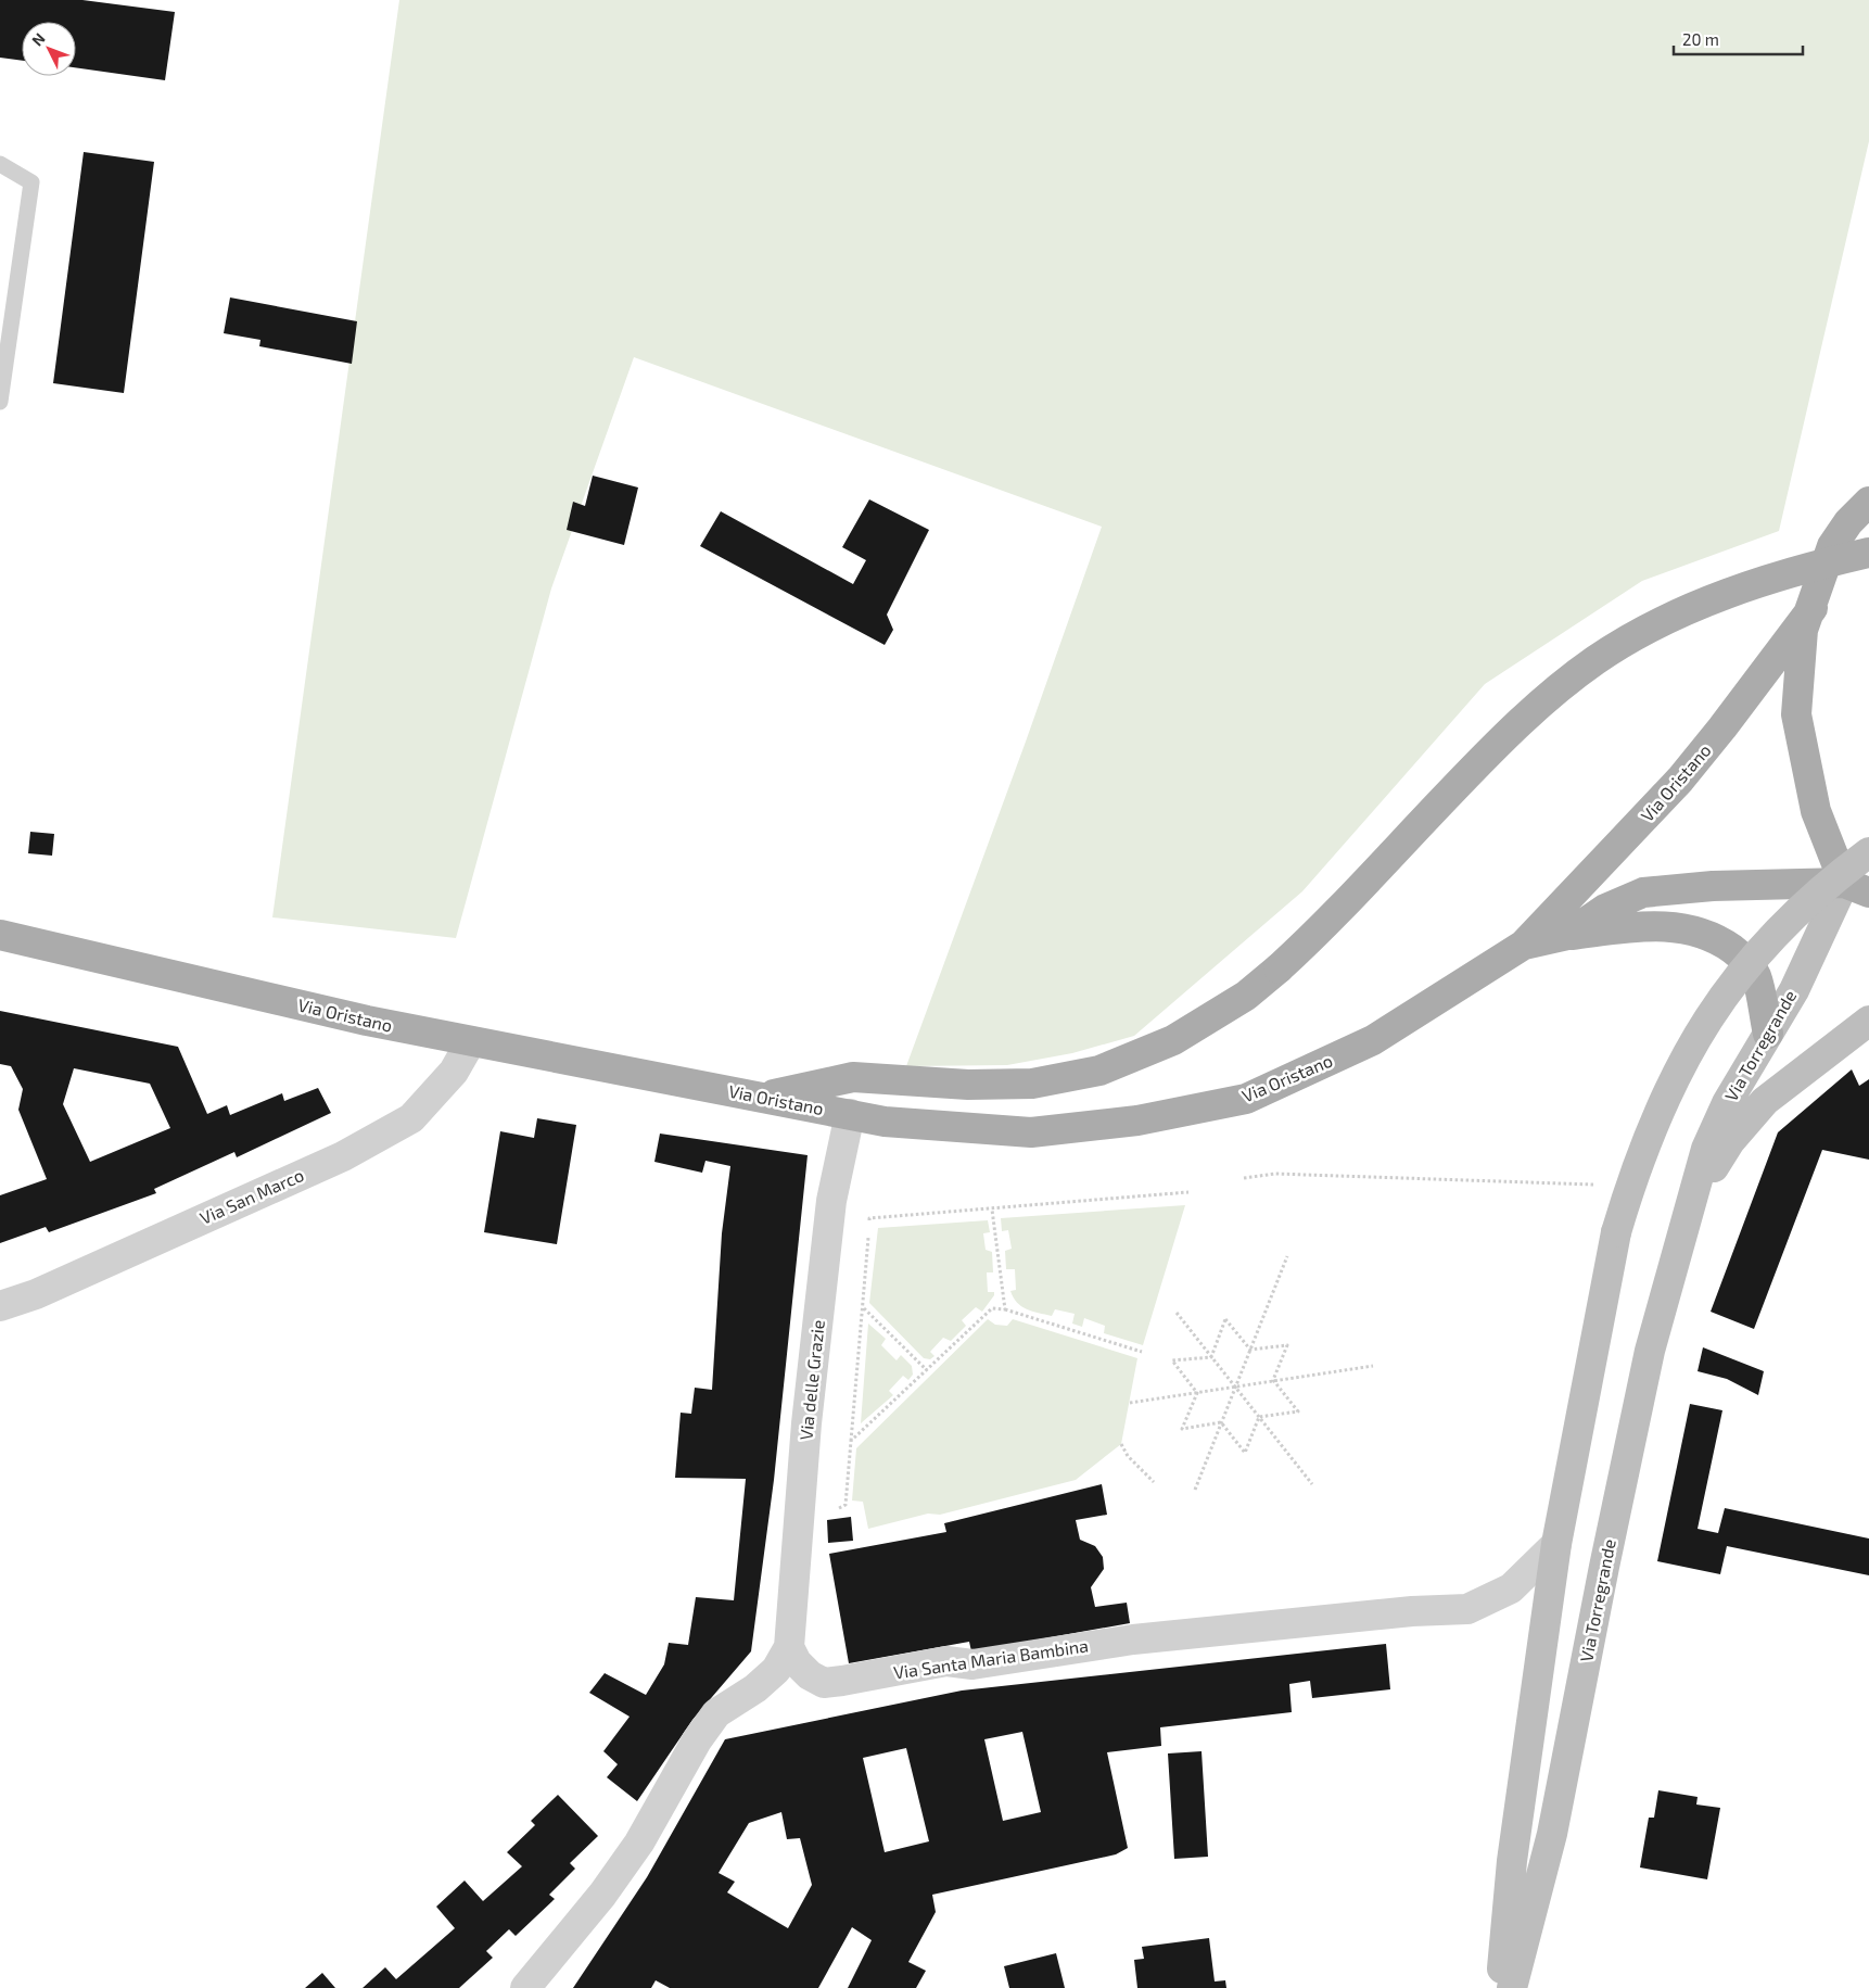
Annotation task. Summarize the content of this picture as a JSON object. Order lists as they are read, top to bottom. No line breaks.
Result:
{"streets":{"main road":["Via Oristano","Via Torregrande"],"street":["Via San Marco","Via delle Grazie","Via Santa Maria Bambina"]},"crossings":[["Via Oristano","Via Torregrande"],["Via Oristano","Via San Marco"],["Via Oristano","Via delle Grazie"],["Via delle Grazie","Via Santa Maria Bambina"]],"scale_bar":"20 m","north":"top left"}
